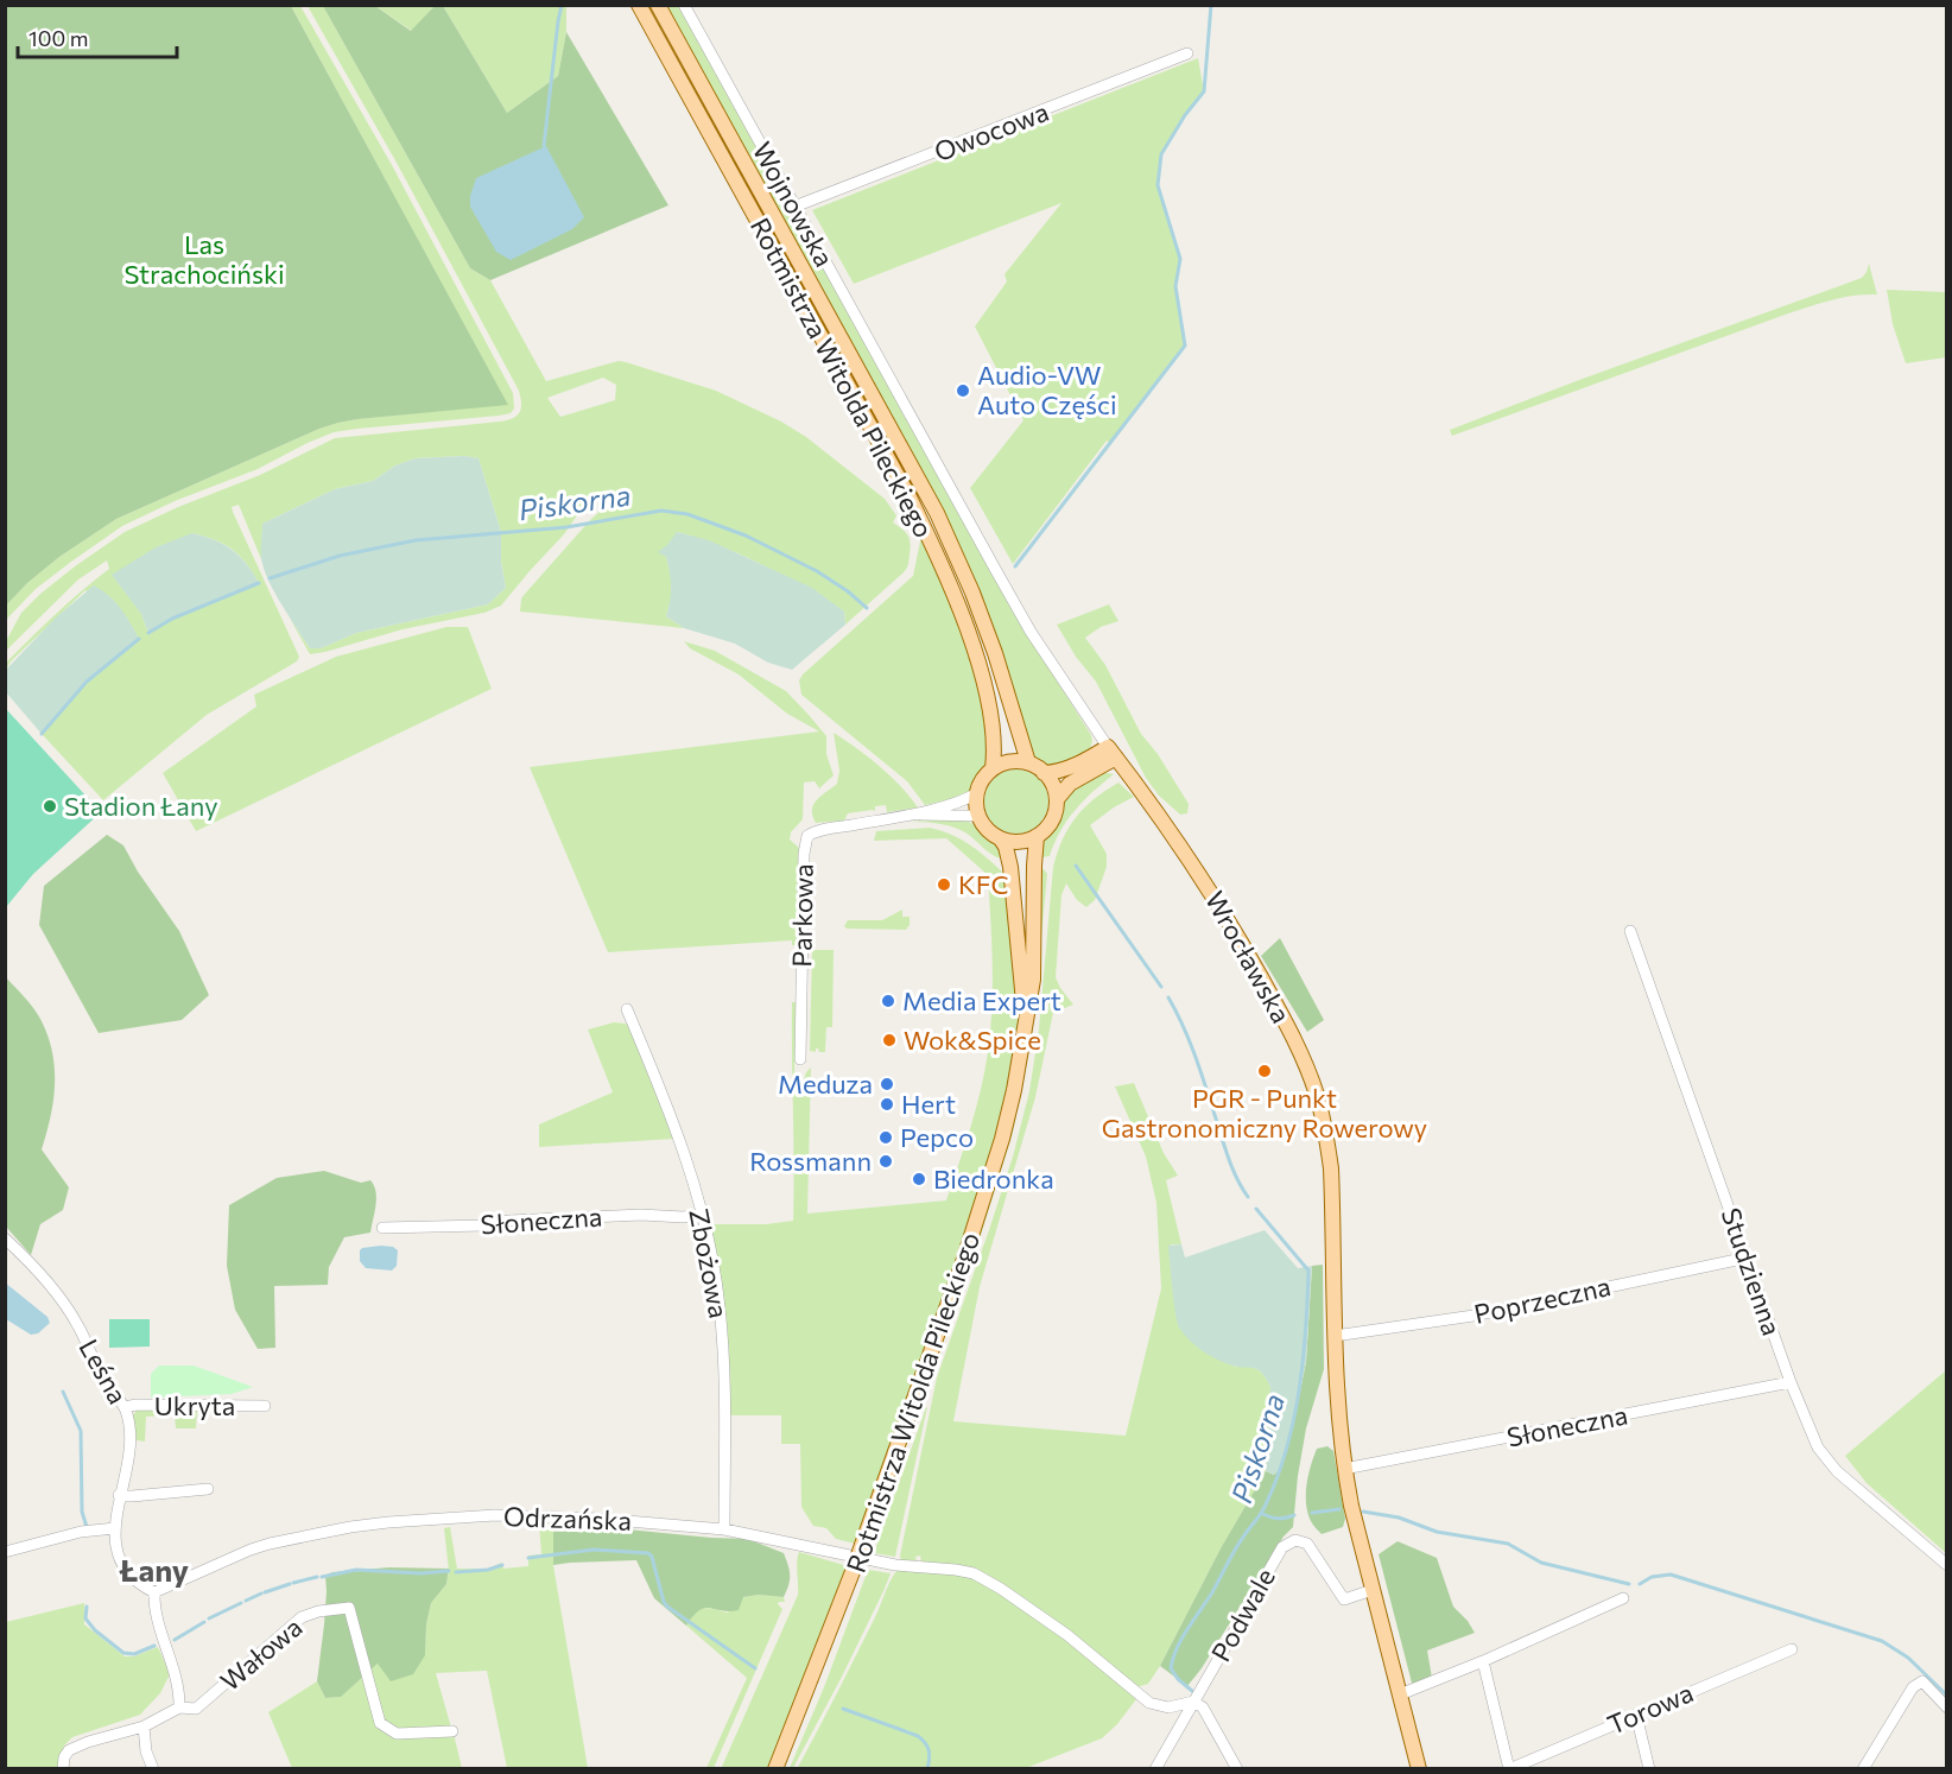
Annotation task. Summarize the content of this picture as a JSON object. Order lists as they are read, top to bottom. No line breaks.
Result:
{"streets":{"main road":["Rotmistrza Witolda Pileckiego","Wrocławska"],"street":["Owocowa","Wojnowska","Parkowa","Słoneczna","Zbożowa","Studzienna","Poprzeczna","Leśna","Ukryta","Odrzańska","Podwale","Wałowa","Torowa"]},"crossings":[["Owocowa","Wojnowska"],["Wojnowska","Wrocławska"],["Wrocławska","Słoneczna"],["Wrocławska","Poprzeczna"],["Wrocławska","Podwale"],["Słoneczna","Zbożowa"],["Słoneczna","Studzienna"],["Zbożowa","Odrzańska"],["Studzienna","Poprzeczna"],["Leśna","Ukryta"],["Odrzańska","Podwale"]],"districts":["Łany"],"water":["Piskorna"],"parks":["Las Strachociński"],"places":["Audio-VW Auto Części","Stadion Łany","KFC","Media Expert","Wok&Spice","PGR - Punkt Gastronomiczny Rowerowy","Meduza","Hert","Pepco","Rossmann","Biedronka"],"scale_bar":"100 m"}
